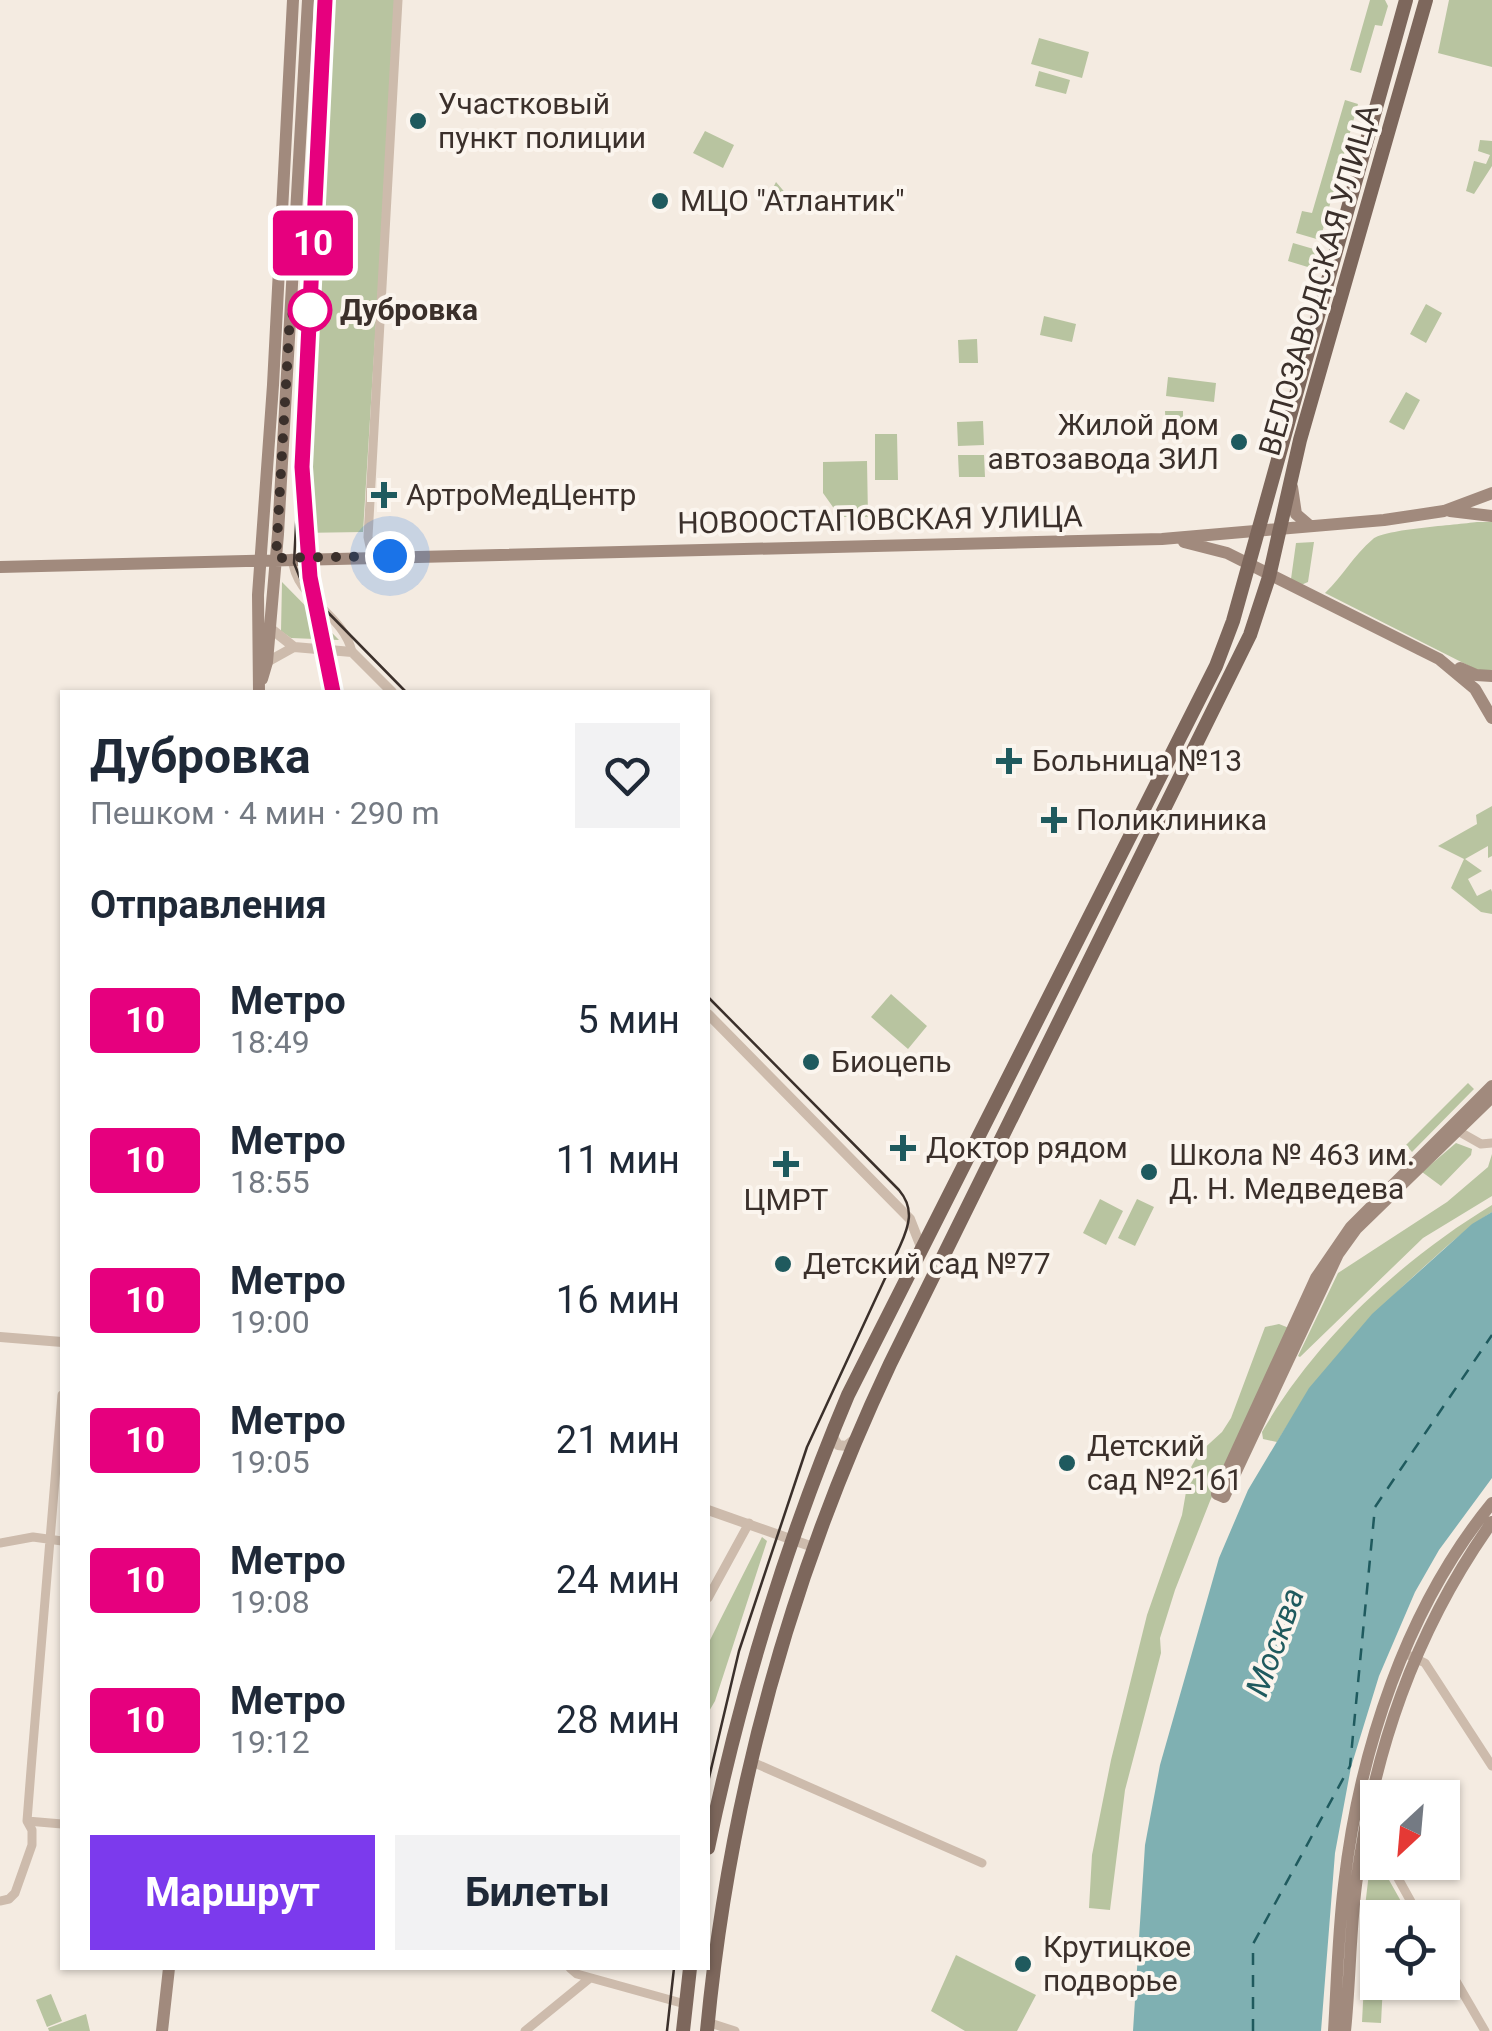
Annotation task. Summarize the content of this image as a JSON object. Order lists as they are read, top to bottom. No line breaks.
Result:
{"streets":{"main road":["ВЕЛОЗАВОДСКАЯ УЛИЦА","НОВООСТАПОВСКАЯ УЛИЦА"]},"crossings":[["ВЕЛОЗАВОДСКАЯ УЛИЦА","НОВООСТАПОВСКАЯ УЛИЦА"]],"water":["Москва"],"places":{"other":["Участковый пункт полиции","МЦО \"Атлантик\"","Дубровка","Жилой дом автозавода ЗИЛ","Биоцепь","Школа № 463 им. Д. Н. Медведева","Детский сад №77","Детский сад №2161","Крутицкое подворье"],"health":["АртроМедЦентр","Больница №13","Поликлиника","Доктор рядом","ЦМРТ"]},"lines":["metro line 10"],"north":"bottom left","page":{"on_map":"10","heading":[["Дубровка","Пешком · 4 мин · 290 m"],"Отправления"],"list":[{"mark":"10","name":"Метро","note":"18:49","value":"5 мин"},{"mark":"10","name":"Метро","note":"18:55","value":"11 мин"},{"mark":"10","name":"Метро","note":"19:00","value":"16 мин"},{"mark":"10","name":"Метро","note":"19:05","value":"21 мин"},{"mark":"10","name":"Метро","note":"19:08","value":"24 мин"},{"mark":"10","name":"Метро","note":"19:12","value":"28 мин"}],"buttons":["Маршрут","Билеты"]}}
